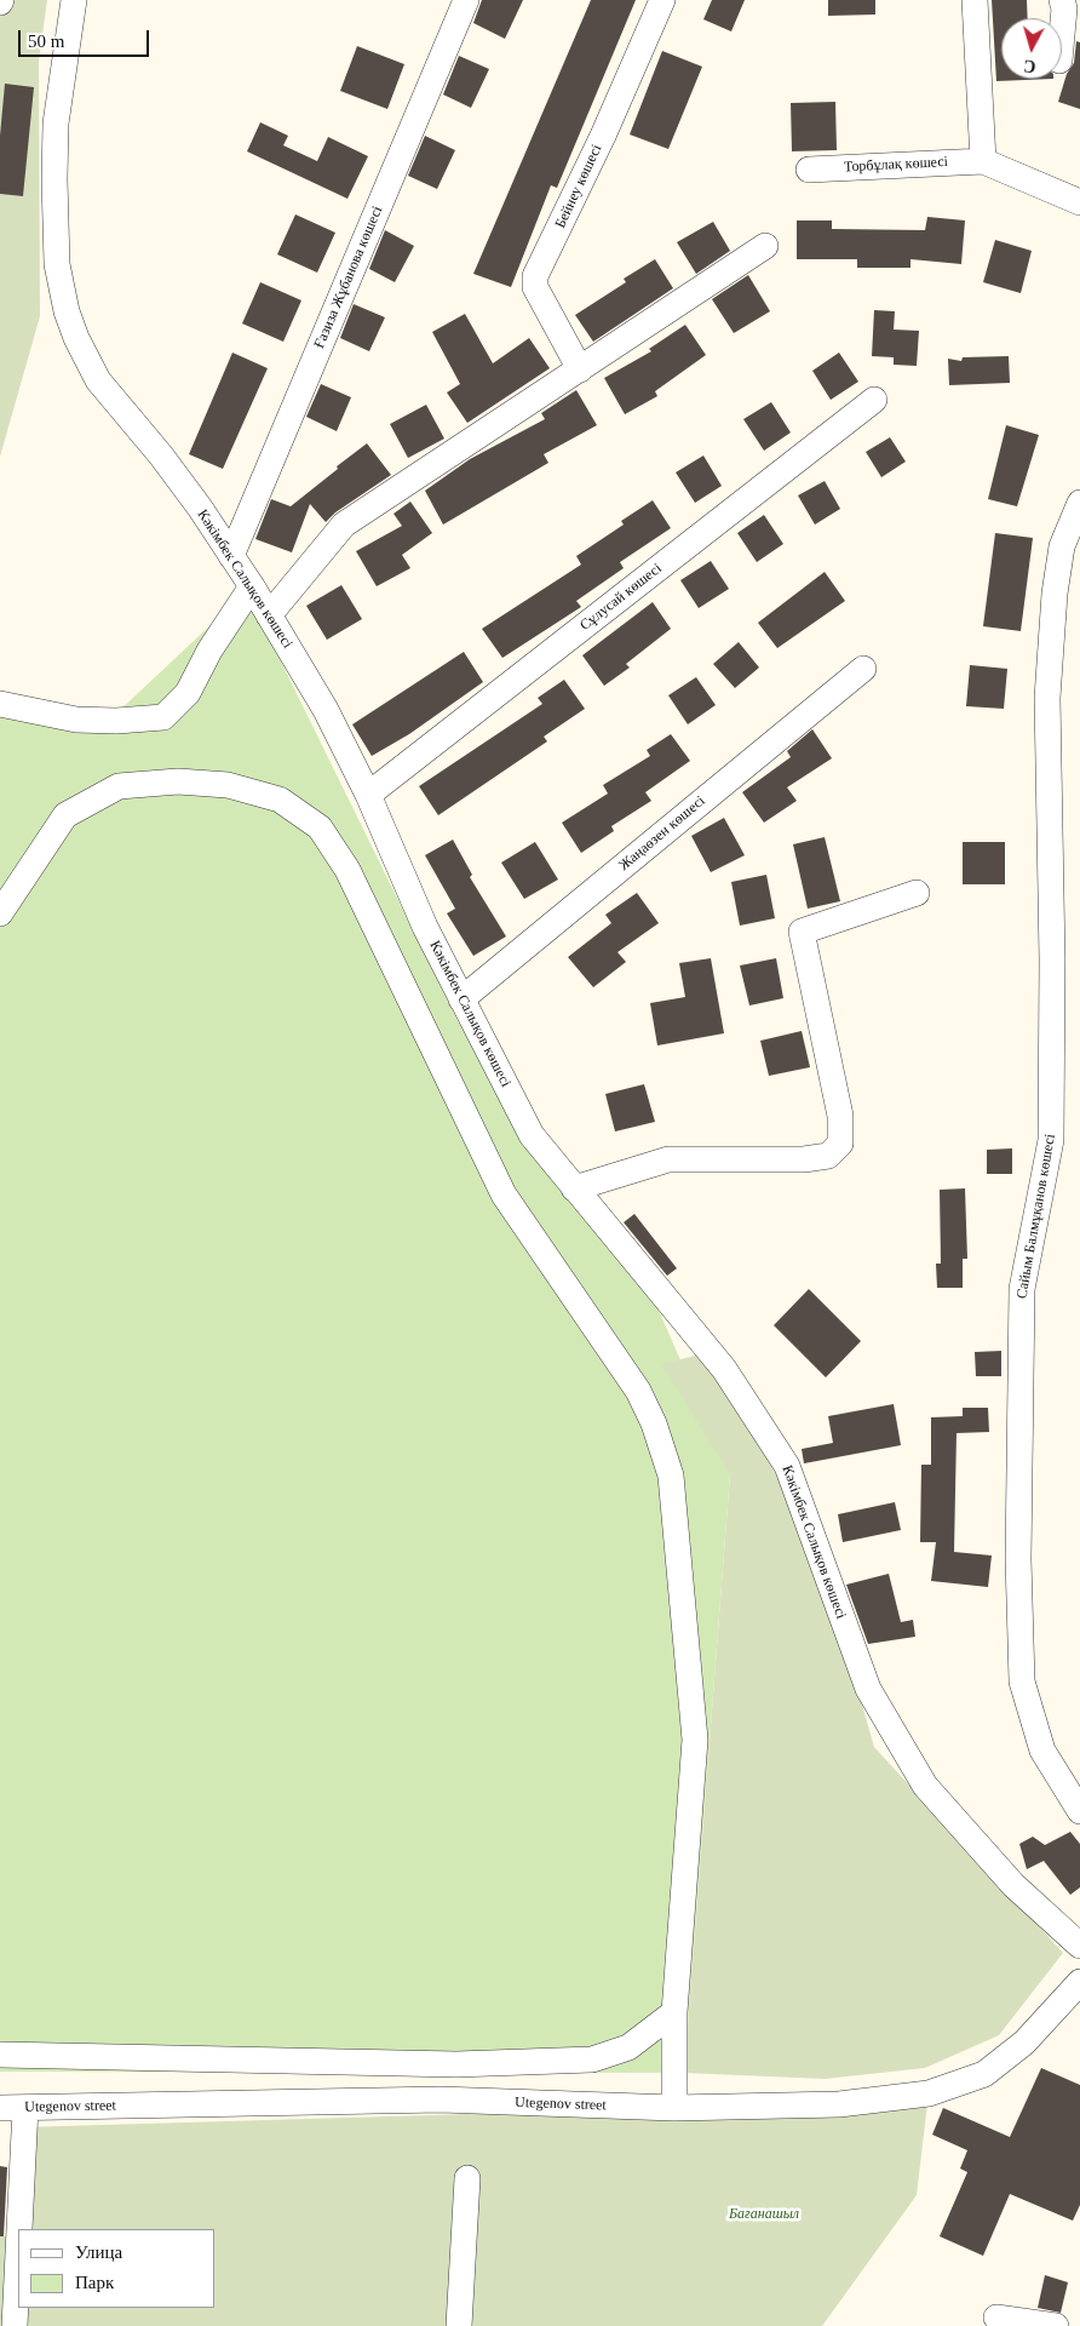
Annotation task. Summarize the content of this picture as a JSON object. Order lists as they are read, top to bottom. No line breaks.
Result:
{"streets":{"street":["Торбұлақ көшесі","Бейнеу көшесі","Ғазиза Жұбанова көшесі","Кәкімбек Салықов көшесі","Сұлусай көшесі","Жаңаөзен көшесі","Сайым Балмұқанов көшесі","Utegenov street"]},"crossings":[["Ғазиза Жұбанова көшесі","Кәкімбек Салықов көшесі"],["Кәкімбек Салықов көшесі","Сұлусай көшесі"],["Кәкімбек Салықов көшесі","Жаңаөзен көшесі"]],"parks":["Бағанашыл"],"legend":["Улица","Парк"],"scale_bar":"50 m","north":"bottom"}
